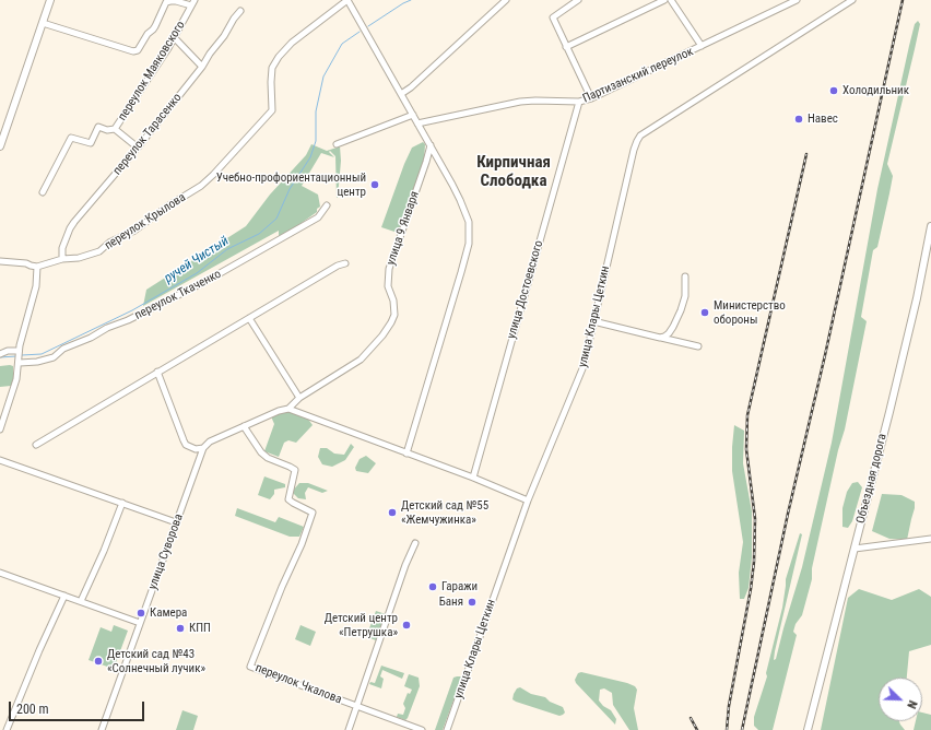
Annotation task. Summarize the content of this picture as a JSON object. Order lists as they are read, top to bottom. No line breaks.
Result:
{"streets":{"main road":["Объездная дорога"],"street":["переулок Маяковского","Партизанский переулок","переулок Тарасенко","переулок Крылова","улица 9 Января","улица Достоевского","переулок Ткаченко","улица Клары Цеткин","улица Суворова","переулок Чкалова"]},"crossings":[["Партизанский переулок","улица Достоевского"],["переулок Тарасенко","переулок Крылова"],["улица 9 Января","улица Суворова"],["улица 9 Января","переулок Чкалова"]],"districts":["Кирпичная Слободка"],"water":["ручей Чистый"],"places":["Холодильник","Навес","Учебно-профориентационный центр","Министерство обороны","Детский сад №55 «Жемчужинка»","Гаражи","Баня","Камера","Детский центр «Петрушка»","КПП","Детский сад №43 «Солнечный лучик»"],"scale_bar":"200 m","north":"bottom right"}
